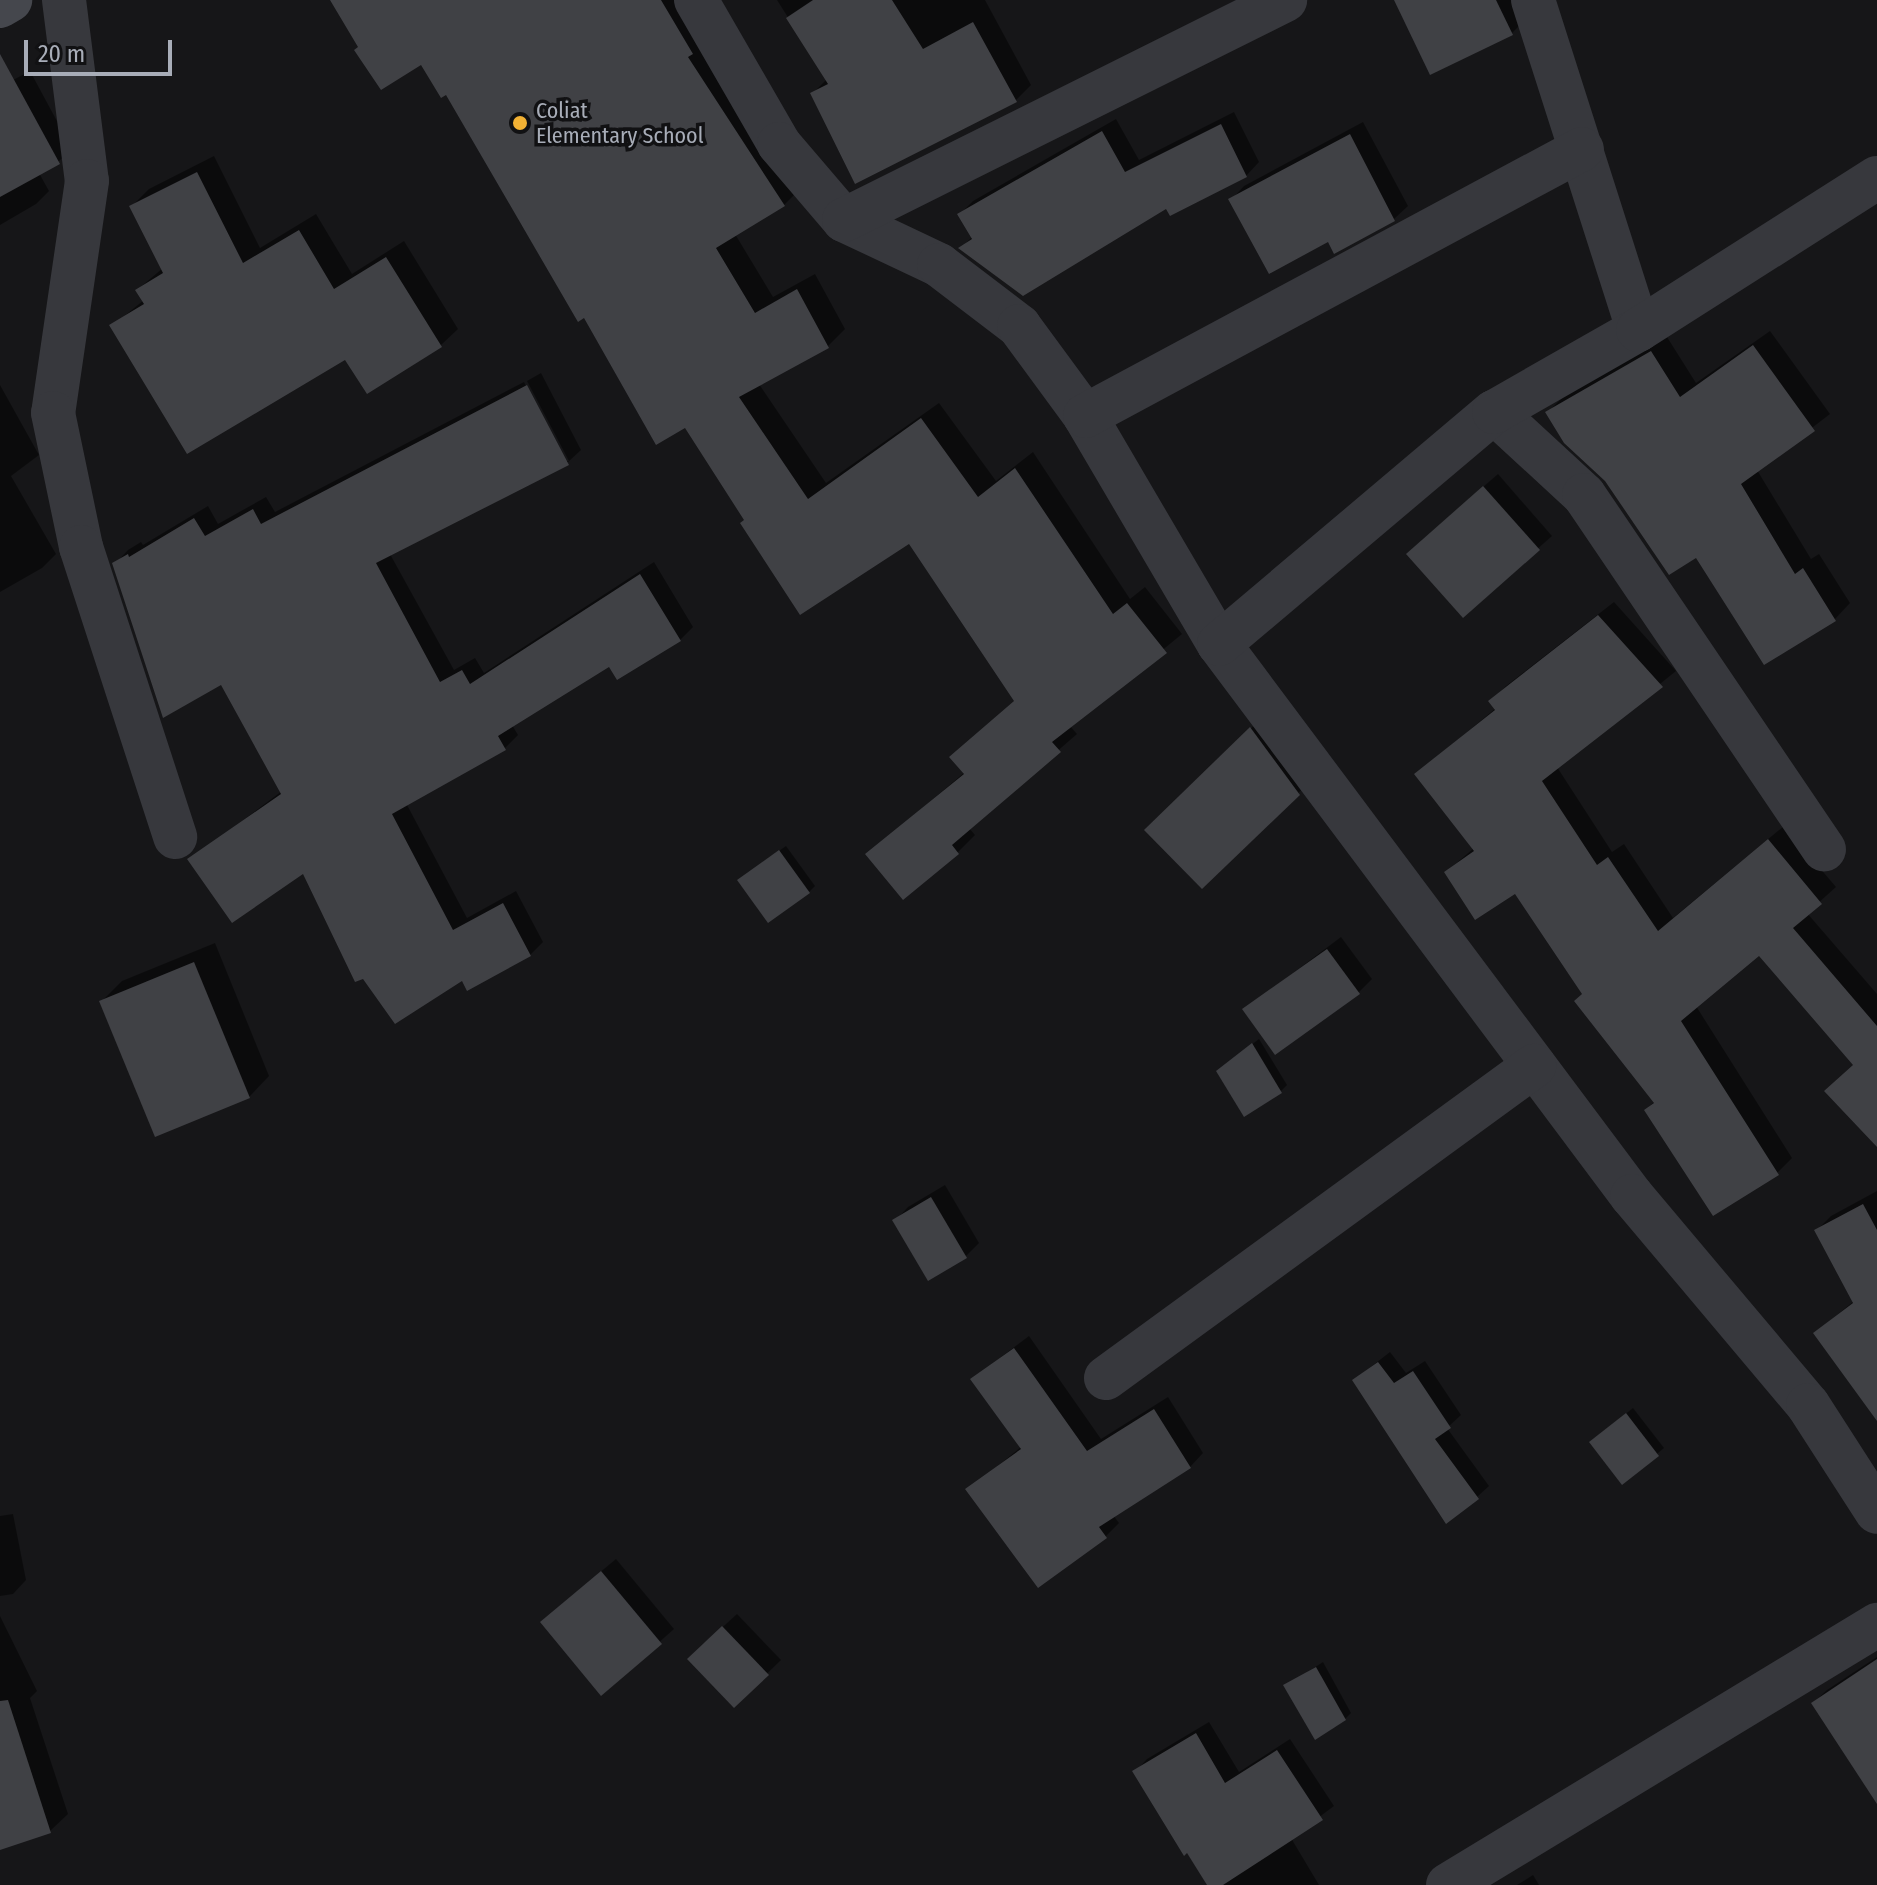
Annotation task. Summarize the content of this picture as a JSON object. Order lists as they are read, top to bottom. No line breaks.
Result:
{"places":["Coliat Elementary School"],"scale_bar":"20 m"}
